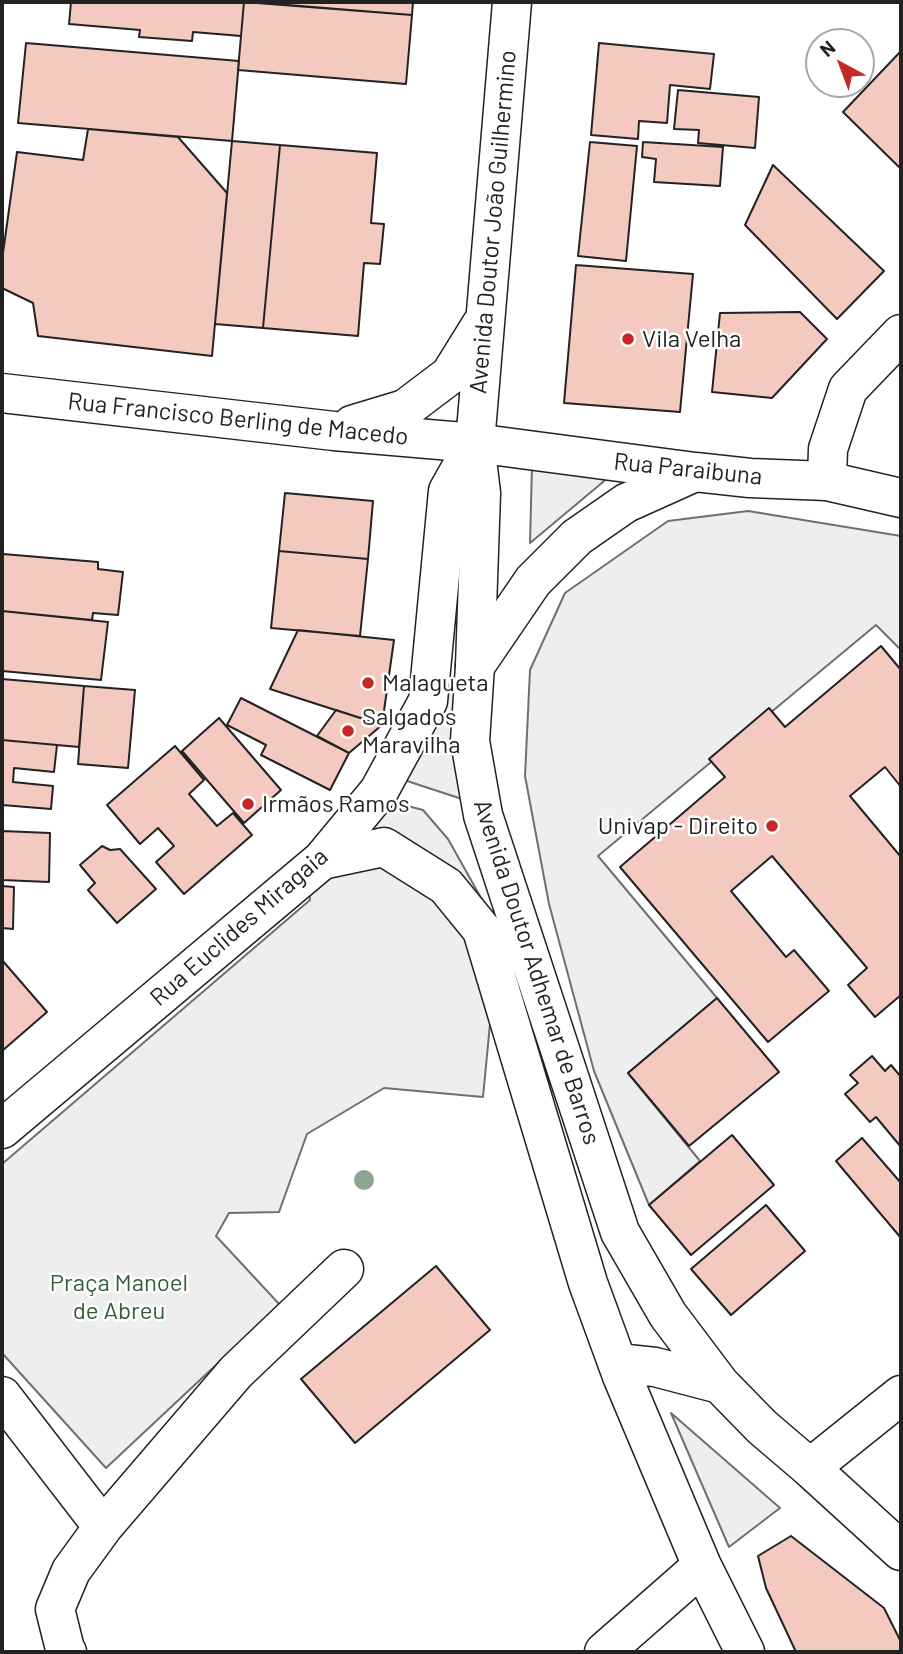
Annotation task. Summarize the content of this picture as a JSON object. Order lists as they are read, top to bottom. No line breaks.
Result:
{"streets":{"street":["Avenida Doutor João Guilhermino","Rua Francisco Berling de Macedo","Rua Paraibuna","Rua Euclides Miragaia","Avenida Doutor Adhemar de Barros"]},"crossings":[["Avenida Doutor João Guilhermino","Rua Francisco Berling de Macedo"],["Avenida Doutor João Guilhermino","Rua Paraibuna"],["Avenida Doutor João Guilhermino","Rua Euclides Miragaia"],["Avenida Doutor João Guilhermino","Avenida Doutor Adhemar de Barros"],["Rua Francisco Berling de Macedo","Rua Paraibuna"],["Rua Francisco Berling de Macedo","Rua Euclides Miragaia"],["Rua Francisco Berling de Macedo","Avenida Doutor Adhemar de Barros"],["Rua Paraibuna","Rua Euclides Miragaia"],["Rua Paraibuna","Avenida Doutor Adhemar de Barros"],["Rua Euclides Miragaia","Avenida Doutor Adhemar de Barros"]],"parks":["Praça Manoel de Abreu"],"places":["Vila Velha","Malagueta","Salgados Maravilha","Irmãos Ramos","Univap - Direito"],"north":"top left"}
